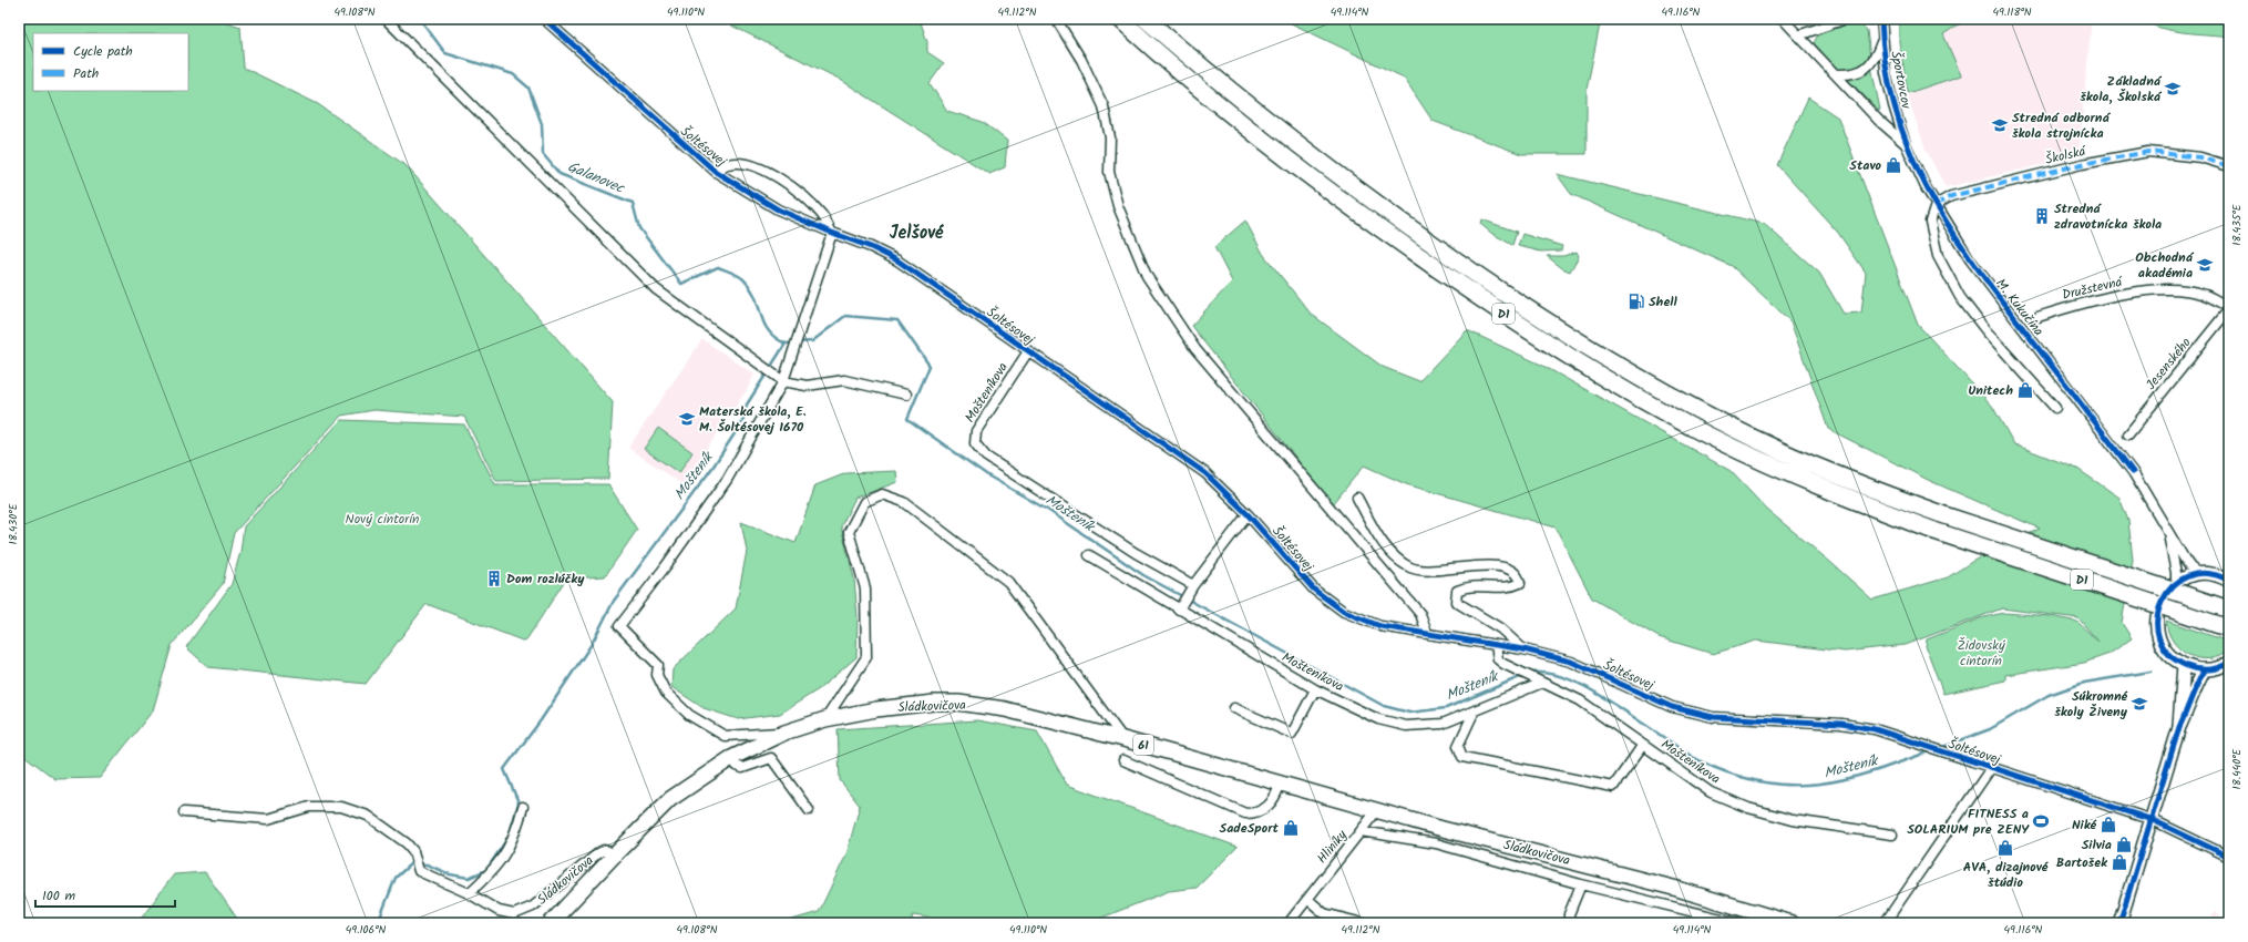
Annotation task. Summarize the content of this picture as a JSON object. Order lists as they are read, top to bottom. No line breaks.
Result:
{"streets":{"highway":["D1"],"main road":["Sládkovičova","61"],"street":["Športovcov","Šoltésovej","Školská","Družstevná","M. Kukučína","Jesenského","Mošteníkova","Hliníky"]},"crossings":[["Športovcov","M. Kukučína"],["Šoltésovej","Mošteníkova"],["Školská","M. Kukučína"],["Družstevná","Jesenského"],["Sládkovičova","Hliníky"]],"districts":["Jelšové"],"water":["Galanovec","Mošteník"],"parks":["Nový cintorín","Židovský cintorín"],"places":{"school or university":["Základná škola, Školská","Stredná odborná škola strojnícka","Obchodná akadémia","Materská škola, E. M. Šoltésovej 1670","Súkromné školy Živeny"],"shop":["Stavo","Unitech","Niké","SadeSport","Silvia","AVA, dizajnové štúdio","Bartošek"],"building":["Stredná zdravotnícka škola","Dom rozlúčky"],"fuel station":["Shell"],"sports":["FITNESS a SOLARIUM pre ZENY"]},"legend":["Cycle path","Path"],"scale_bar":"100 m","coordinates":["49.108°N","49.110°N","49.112°N","49.114°N","49.116°N","49.118°N","18.435°E","18.430°E","18.440°E","49.106°N"]}
